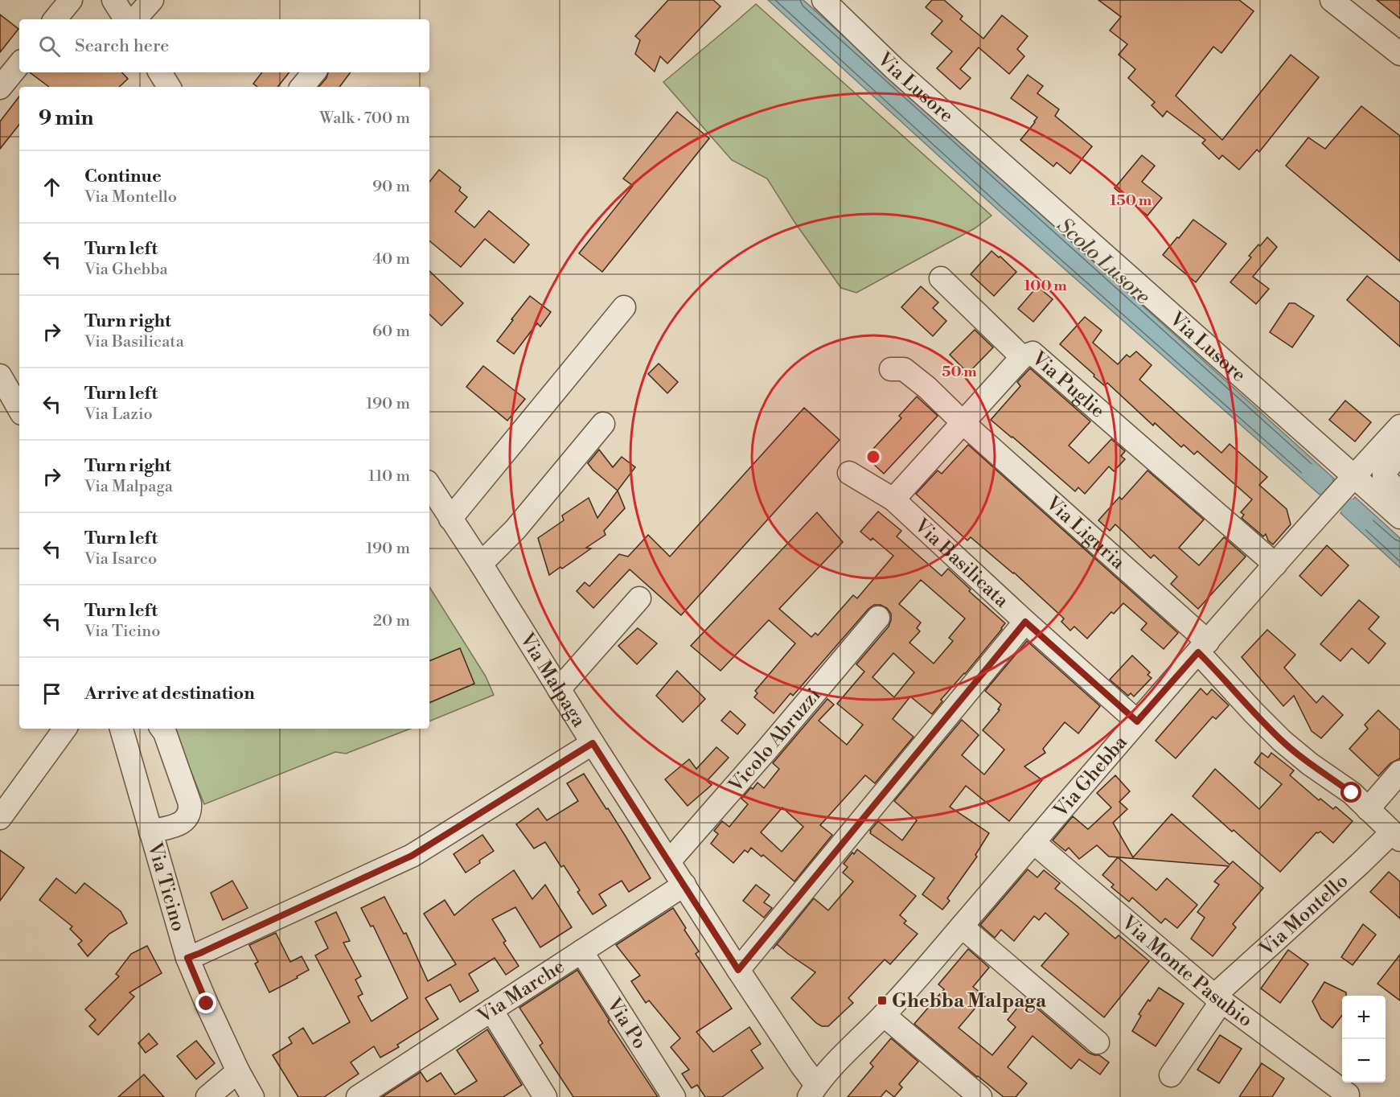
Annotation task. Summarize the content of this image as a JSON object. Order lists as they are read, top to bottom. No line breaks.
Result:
{"streets":{"street":["Via Lusore","Via Puglie","Via Liguria","Via Basilicata","Via Malpaga","Vicolo Abruzzi","Via Ghebba","Via Ticino","Via Montello","Via Monte Pasubio","Via Marche","Via Po"]},"crossings":[["Via Lusore","Via Ghebba"],["Via Puglie","Via Liguria"],["Via Puglie","Via Basilicata"],["Via Puglie","Via Ghebba"],["Via Liguria","Via Ghebba"],["Via Liguria","Via Montello"],["Via Basilicata","Via Ghebba"],["Via Malpaga","Vicolo Abruzzi"],["Via Malpaga","Via Ghebba"],["Via Malpaga","Via Marche"],["Via Ghebba","Via Montello"],["Via Ghebba","Via Monte Pasubio"],["Via Montello","Via Monte Pasubio"],["Via Marche","Via Po"]],"water":["Scolo Lusore"],"places":{"transit":["Ghebba Malpaga"]},"page":{"search":"Search here","heading":["9 min","Walk · 700 m"],"list":[["Continue","Via Montello","90 m"],["Turn left","Via Ghebba","40 m"],["Turn right","Via Basilicata","60 m"],["Turn left","Via Lazio","190 m"],["Turn right","Via Malpaga","110 m"],["Turn left","Via Isarco","190 m"],["Turn left","Via Ticino","20 m"],"Arrive at destination"],"map_buttons":["+","−"]},"rings":["150 m","100 m","50 m"]}
